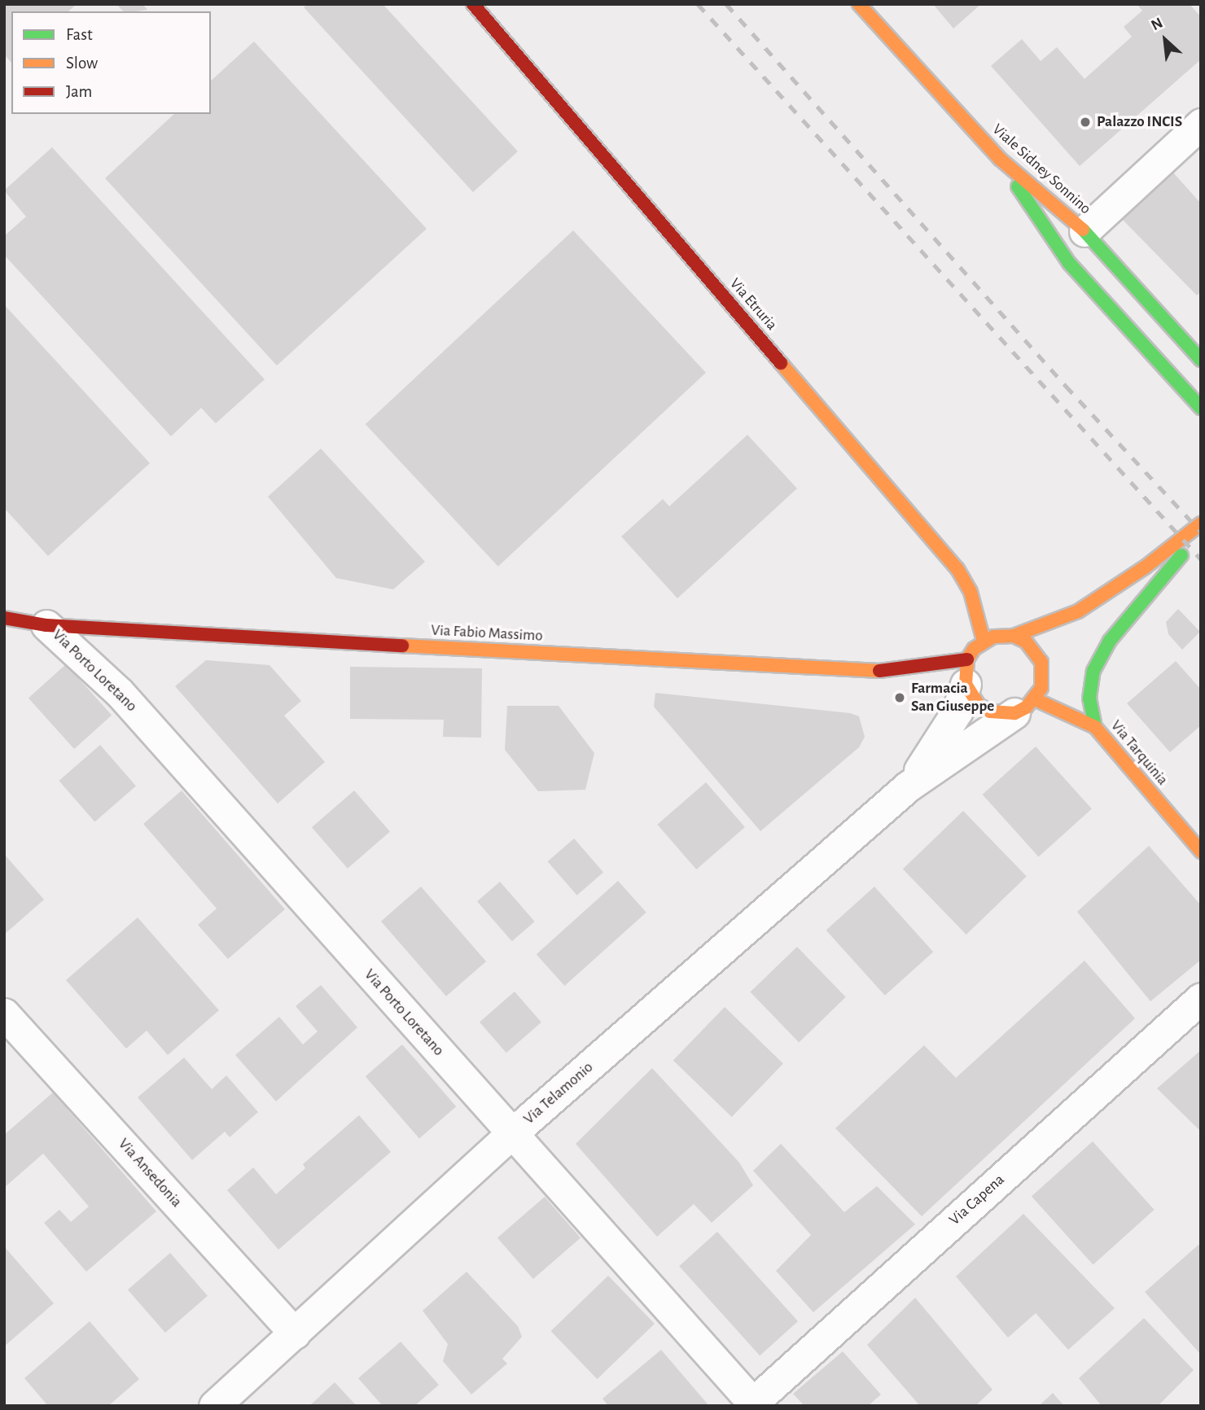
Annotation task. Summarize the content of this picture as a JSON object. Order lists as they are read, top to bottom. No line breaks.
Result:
{"streets":{"street":["Viale Sidney Sonnino","Via Etruria","Via Fabio Massimo","Via Porto Loretano","Via Tarquinia","Via Telamonio","Via Ansedonia","Via Capena"]},"crossings":[["Via Etruria","Via Fabio Massimo"],["Via Etruria","Via Tarquinia"],["Via Etruria","Via Telamonio"],["Via Fabio Massimo","Via Porto Loretano"],["Via Fabio Massimo","Via Tarquinia"],["Via Fabio Massimo","Via Telamonio"],["Via Porto Loretano","Via Telamonio"],["Via Porto Loretano","Via Capena"],["Via Tarquinia","Via Telamonio"],["Via Telamonio","Via Ansedonia"]],"places":["Palazzo INCIS","Farmacia San Giuseppe"],"legend":["Fast","Slow","Jam"],"north":"top left"}
